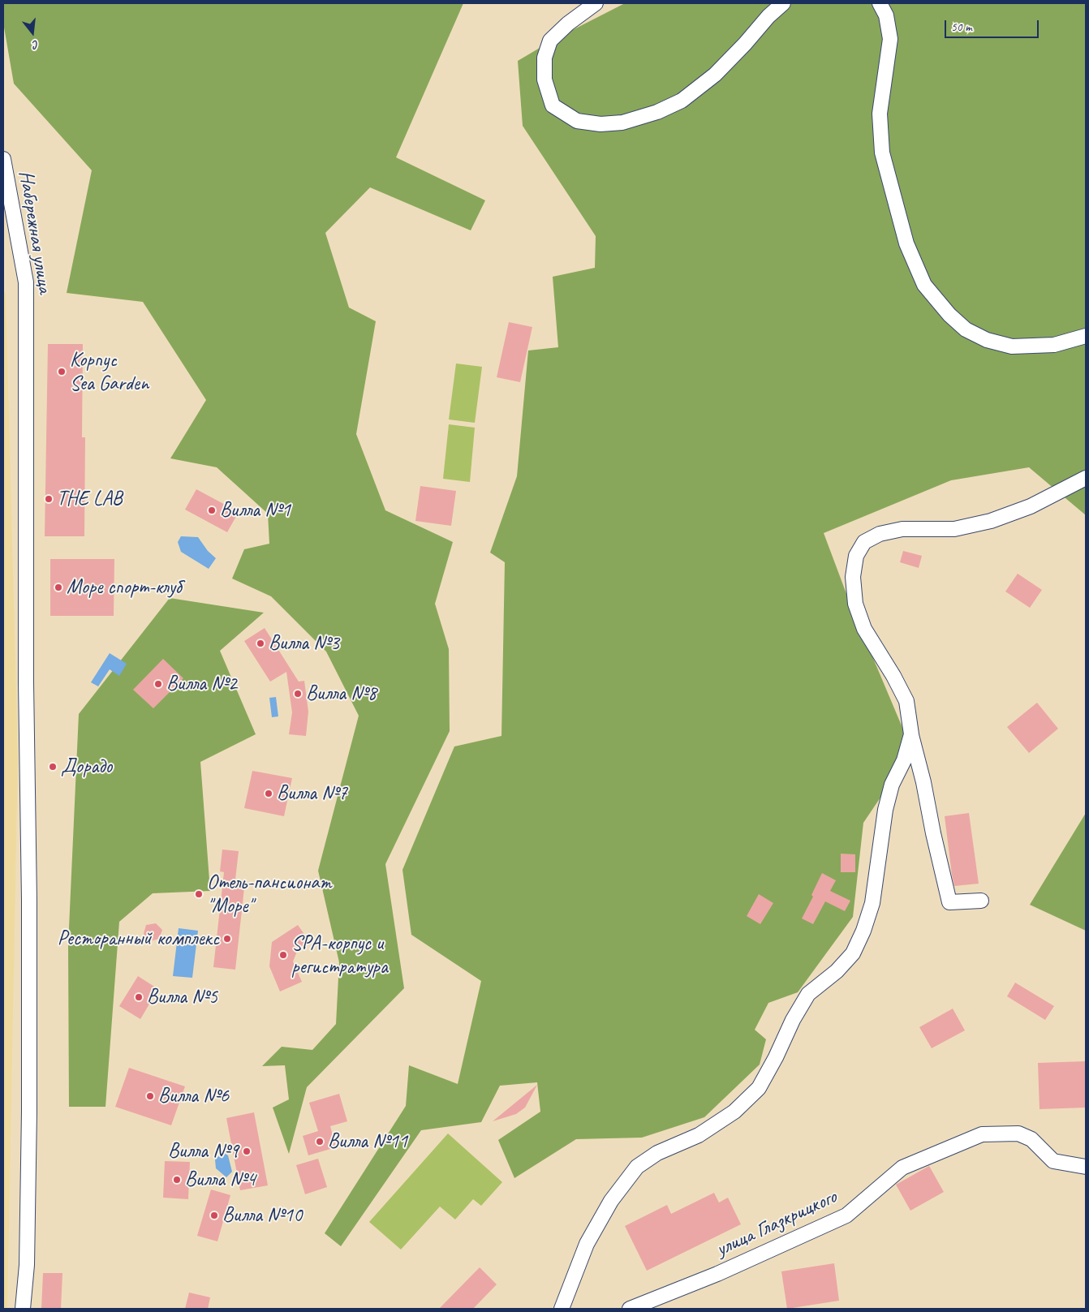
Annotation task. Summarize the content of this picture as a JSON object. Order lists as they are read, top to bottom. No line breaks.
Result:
{"streets":{"street":["Набережная улица","улица Глазкрицкого"]},"places":["Корпус Sea Garden","THE LAB","Вилла №1","Море спорт-клуб","Вилла №3","Вилла №2","Вилла №8","Дорадо","Вилла №7","Отель-пансионат \"Море\"","Ресторанный комплекс","SPA-корпус и регистратура","Вилла №5","Вилла №6","Вилла №11","Вилла №9","Вилла №4","Вилла №10"],"scale_bar":"50 m","north":"bottom"}
